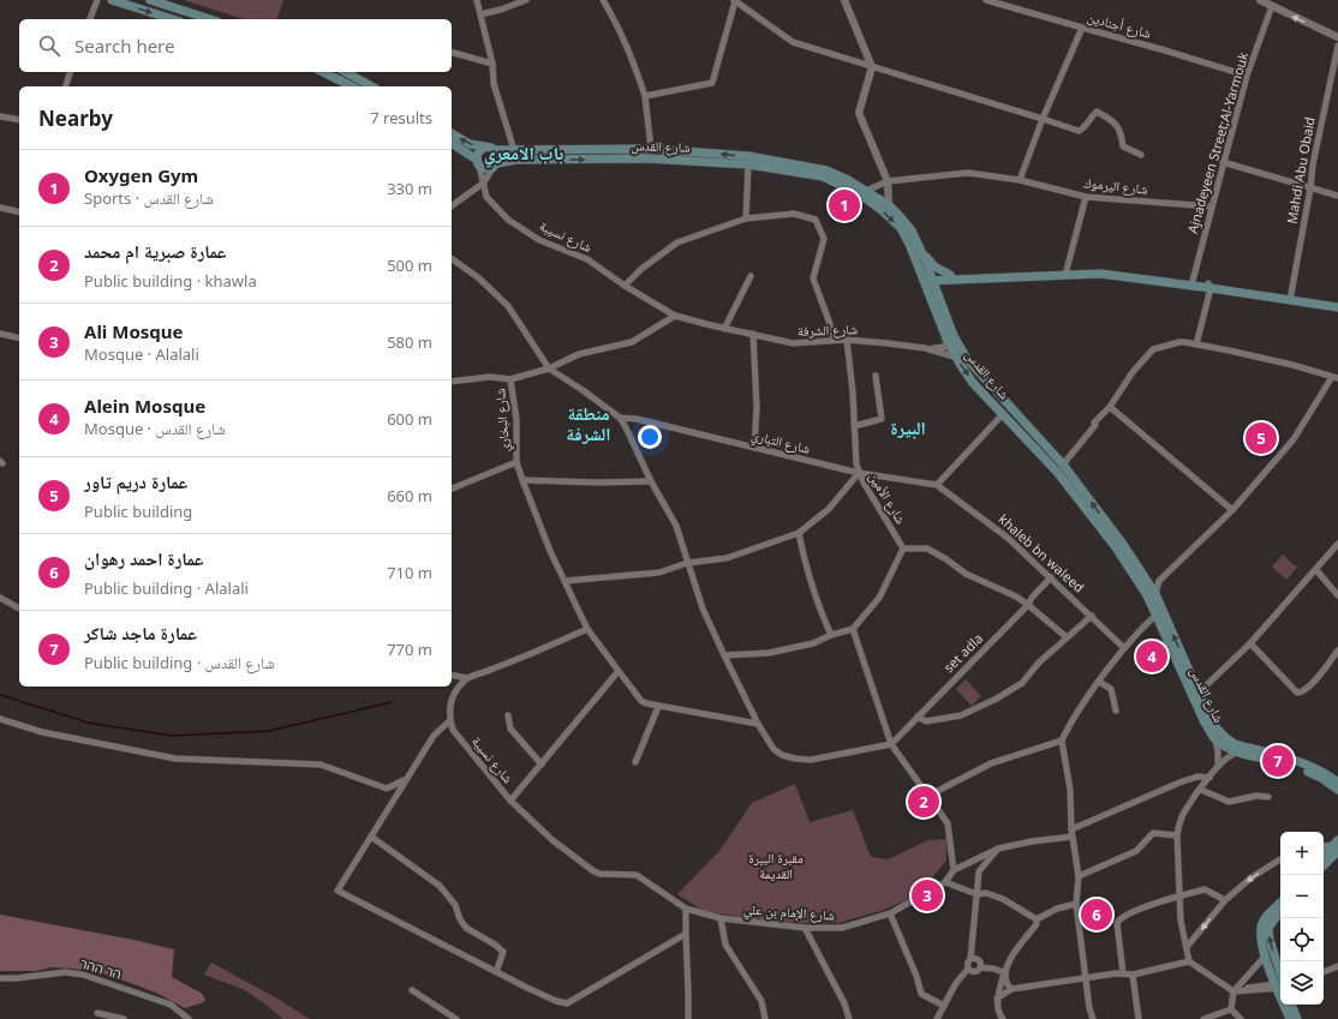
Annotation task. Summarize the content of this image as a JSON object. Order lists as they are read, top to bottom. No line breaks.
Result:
{"streets":{"main road":["شارع القدس"],"street":["شارع أجنادين","Ajnadeyeen Street;Al-Yarmouk","Mahdi Abu Obaid","شارع اليرموك","شارع نسيبة","شارع الشرفة","شارع البخاري","شارع التباري","شارع الأمين","khaleb bn waleed","set adla","شارع الإمام بن علي","הר ההר"]},"crossings":[["شارع أجنادين","Ajnadeyeen Street;Al-Yarmouk"],["Ajnadeyeen Street;Al-Yarmouk","شارع اليرموك"],["شارع القدس","شارع اليرموك"],["شارع القدس","شارع نسيبة"],["شارع القدس","شارع الشرفة"],["شارع نسيبة","شارع الشرفة"],["شارع نسيبة","شارع البخاري"],["شارع نسيبة","شارع الإمام بن علي"],["شارع الشرفة","شارع البخاري"],["شارع التباري","شارع الأمين"],["شارع التباري","khaleb bn waleed"],["khaleb bn waleed","set adla"]],"districts":["باب الامعري","منطقة الشرفة","البيرة"],"parks":["مقبرة البيرة القديمة"],"page":{"search":"Search here","heading":["Nearby","7 results"],"list":[{"mark":"1","name":"Oxygen Gym","note":"Sports · شارع القدس","value":"330 m"},{"mark":"2","name":"عمارة صبرية ام محمد","note":"Public building · khawla","value":"500 m"},{"mark":"3","name":"Ali Mosque","note":"Mosque · Alalali","value":"580 m"},{"mark":"4","name":"Alein Mosque","note":"Mosque · شارع القدس","value":"600 m"},{"mark":"5","name":"عمارة دريم تاور","note":"Public building","value":"660 m"},{"mark":"6","name":"عمارة احمد رهوان","note":"Public building · Alalali","value":"710 m"},{"mark":"7","name":"عمارة ماجد شاكر","note":"Public building · شارع القدس","value":"770 m"}],"pins":["1","5","4","7","2","3","6"],"map_buttons":["+","−"]}}
